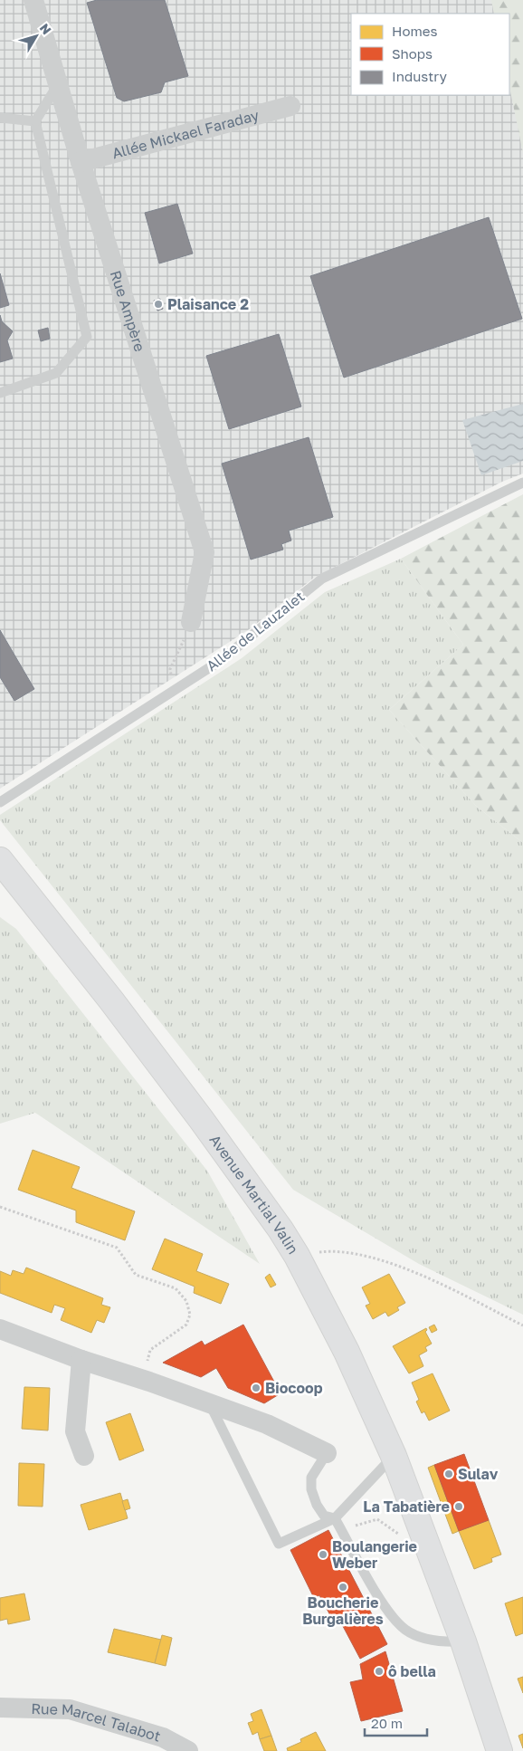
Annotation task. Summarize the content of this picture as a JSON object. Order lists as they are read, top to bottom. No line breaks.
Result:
{"streets":{"main road":["Avenue Martial Valin"],"street":["Allée Mickael Faraday","Rue Ampère","Rue Marcel Talabot"],"lane":["Allée de Lauzalet"]},"crossings":[["Allée Mickael Faraday","Rue Ampère"]],"places":["Plaisance 2","Biocoop","Sulav","La Tabatière","Boulangerie Weber","Boucherie Burgalières","ô bella"],"legend":["Homes","Shops","Industry"],"scale_bar":"20 m","north":"top right"}
